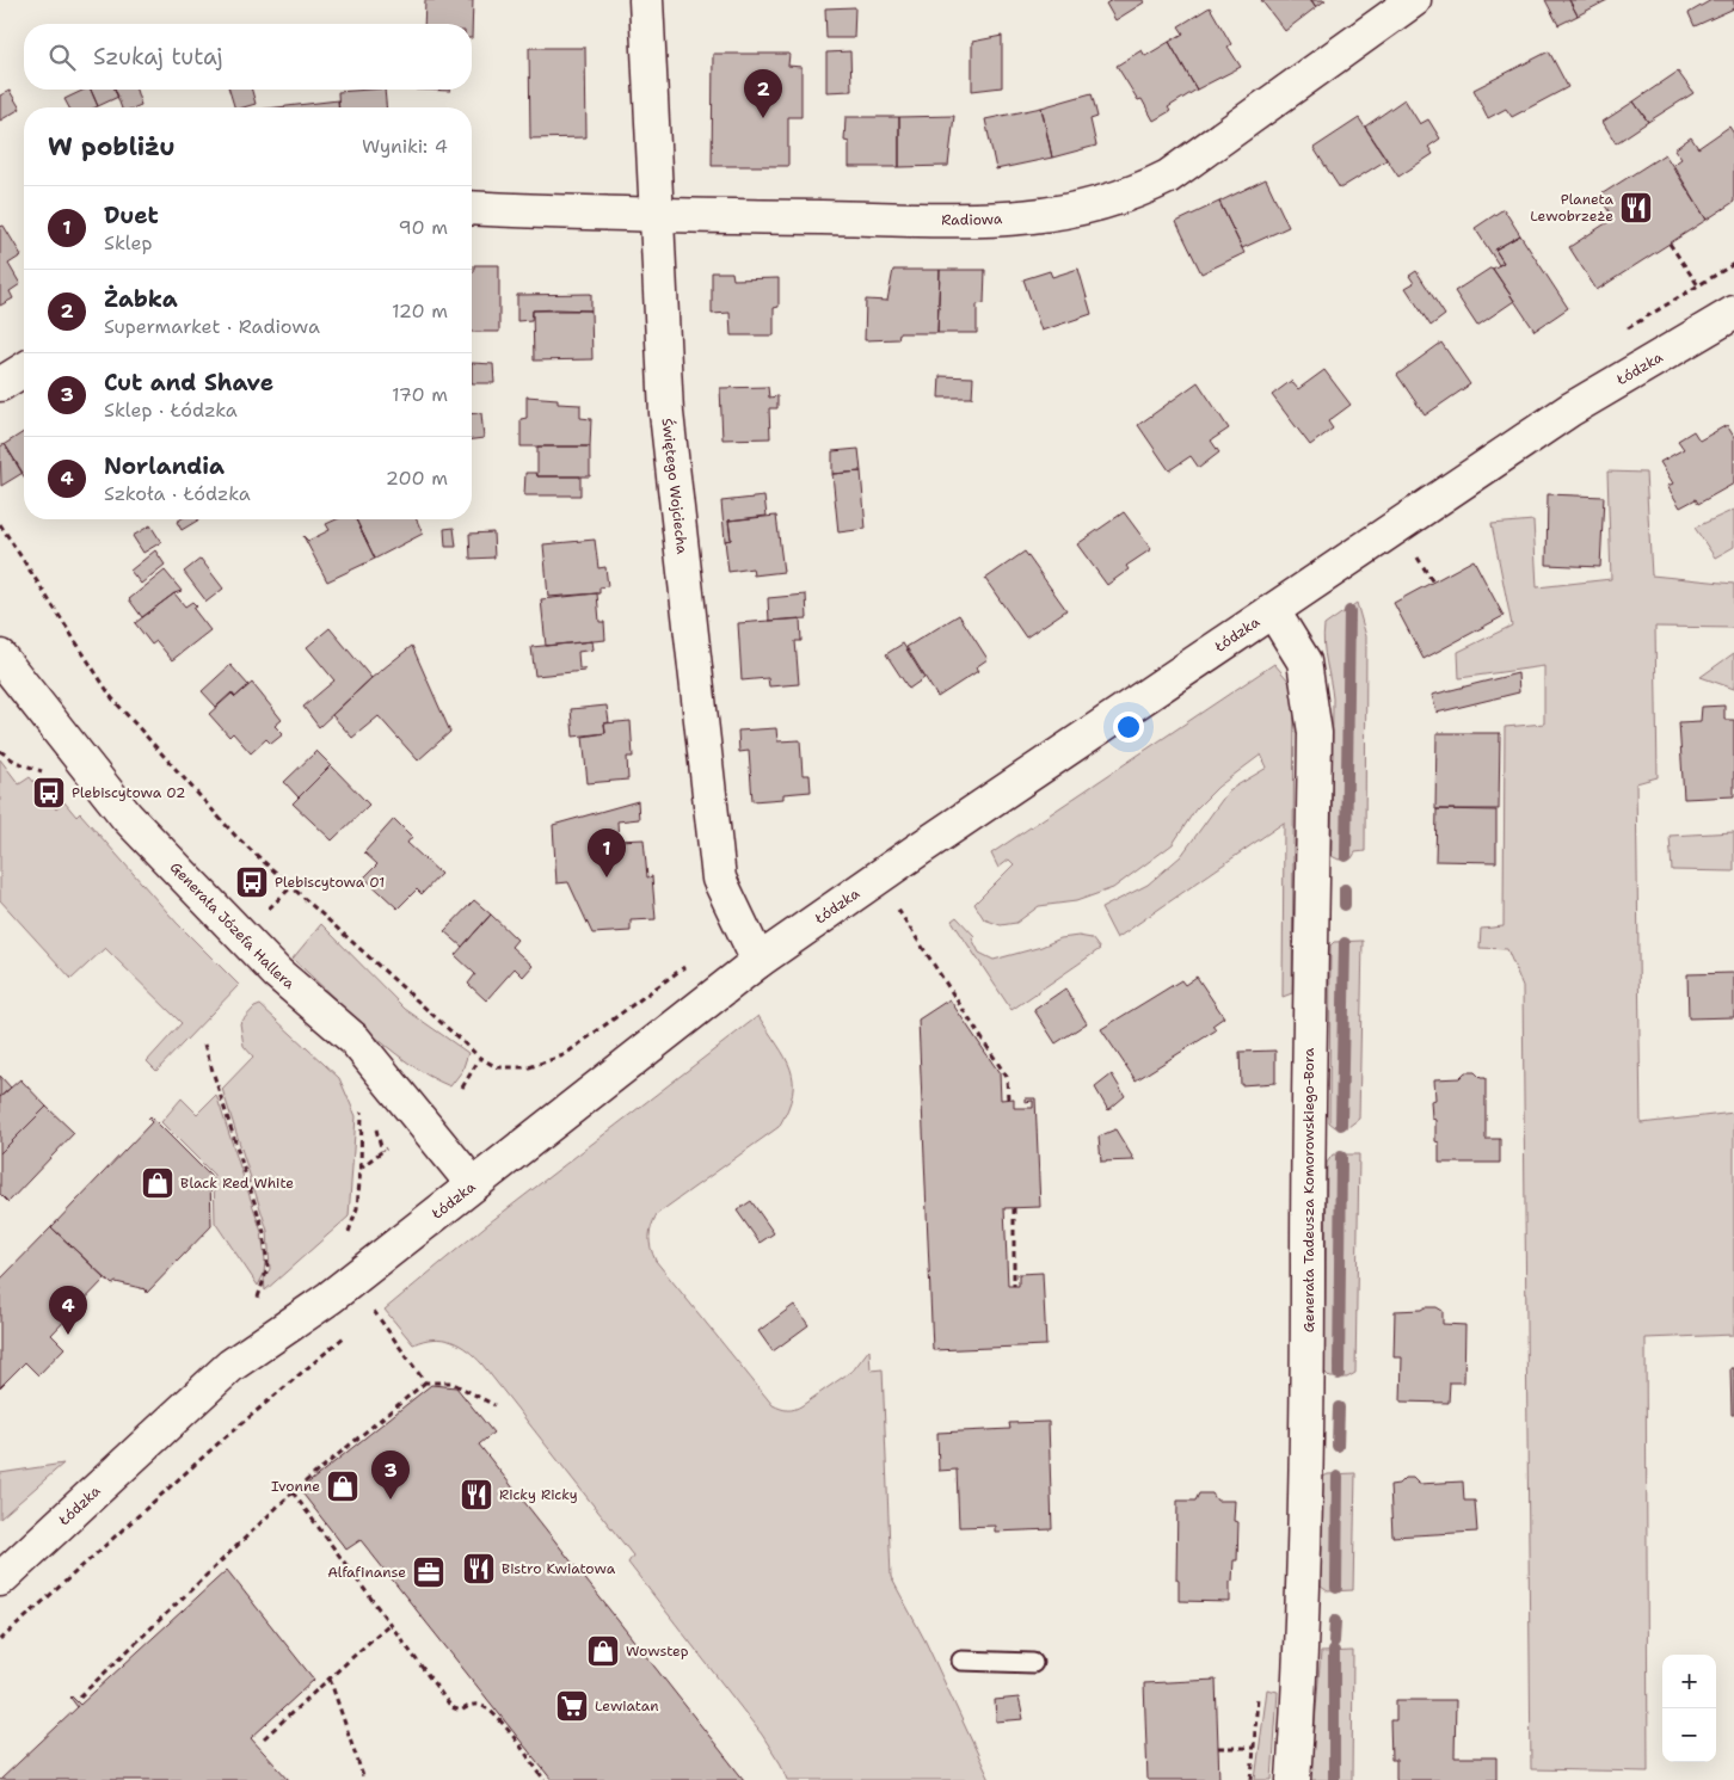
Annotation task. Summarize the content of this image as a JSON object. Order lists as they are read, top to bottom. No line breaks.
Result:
{"streets":{"street":["Radiowa","Łódzka","Świętego Wojciecha","Generała Józefa Hallera","Generała Tadeusza Komorowskiego-Bora"]},"crossings":[["Radiowa","Świętego Wojciecha"],["Łódzka","Świętego Wojciecha"],["Łódzka","Generała Józefa Hallera"],["Łódzka","Generała Tadeusza Komorowskiego-Bora"]],"places":{"restaurant":["Planeta Lewobrzeże","Ricky Ricky","Bistro Kwiatowa"],"bus stop":["Plebiscytowa 02","Plebiscytowa 01"],"shop":["Black Red White","Ivonne","Wowstep"],"office":["Alfafinanse"],"supermarket":["Lewiatan"]},"page":{"search":"Szukaj tutaj","pins":["2","1","4","3"],"heading":["W pobliżu","Wyniki: 4"],"list":[{"mark":"1","name":"Duet","note":"Sklep","value":"90 m"},{"mark":"2","name":"Żabka","note":"Supermarket · Radiowa","value":"120 m"},{"mark":"3","name":"Cut and Shave","note":"Sklep · Łódzka","value":"170 m"},{"mark":"4","name":"Norlandia","note":"Szkoła · Łódzka","value":"200 m"}],"map_buttons":["+","−"]}}
